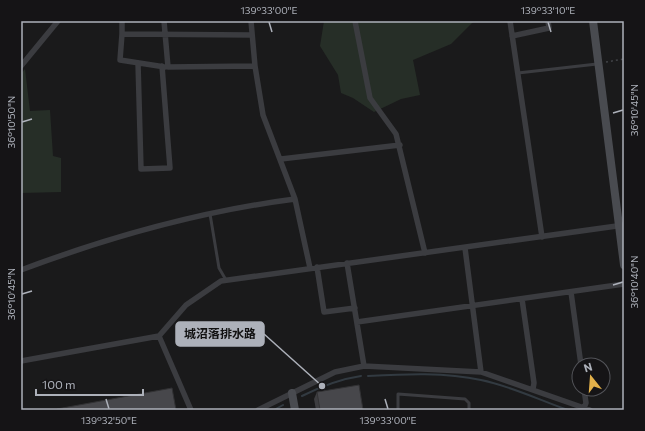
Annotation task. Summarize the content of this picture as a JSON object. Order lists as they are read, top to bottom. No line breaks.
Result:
{"places":["城沼落排水路"],"scale_bar":"100 m","north":"top","coordinates":["139°33'00\"E","139°33'10\"E","36°10'45\"N","36°10'50\"N","36°10'40\"N","139°32'50\"E"]}
